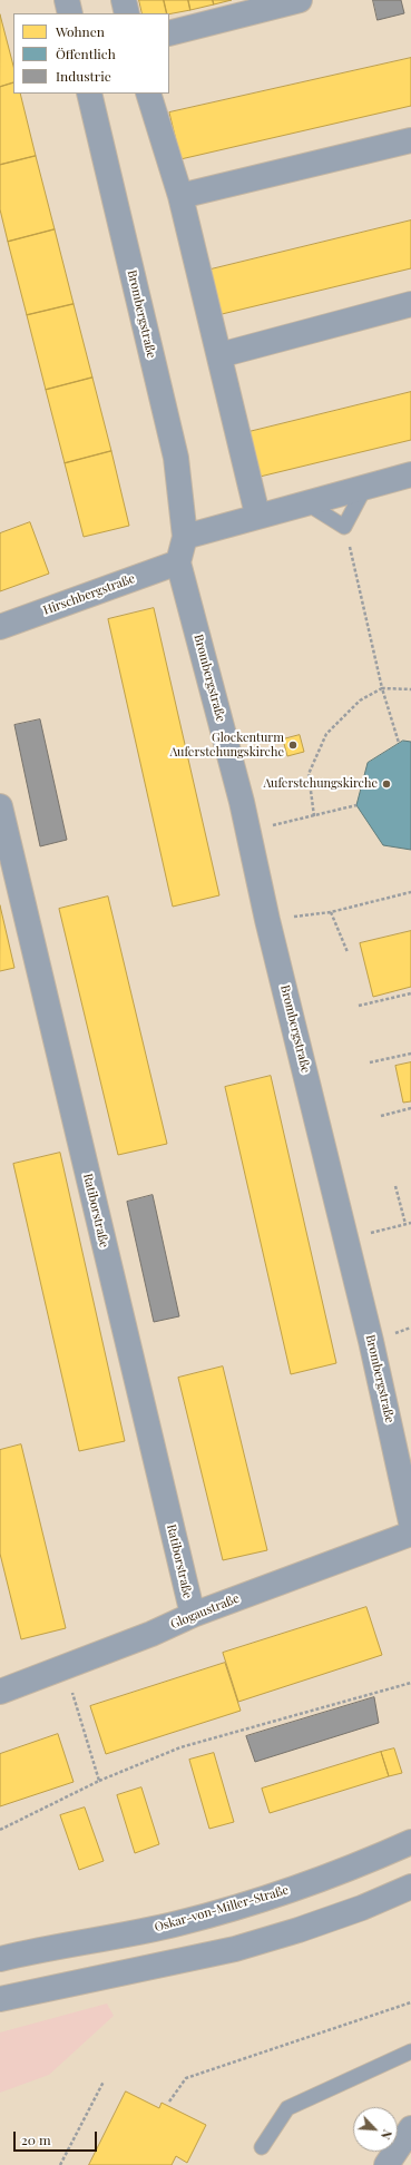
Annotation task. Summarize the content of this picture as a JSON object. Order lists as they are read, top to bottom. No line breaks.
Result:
{"streets":{"street":["Brombergstraße","Hirschbergstraße","Ratiborstraße","Glogaustraße","Oskar-von-Miller-Straße"]},"crossings":[["Brombergstraße","Hirschbergstraße"],["Ratiborstraße","Glogaustraße"]],"places":["Glockenturm Auferstehungskirche","Auferstehungskirche"],"legend":["Wohnen","Öffentlich","Industrie"],"scale_bar":"20 m","north":"bottom right"}
